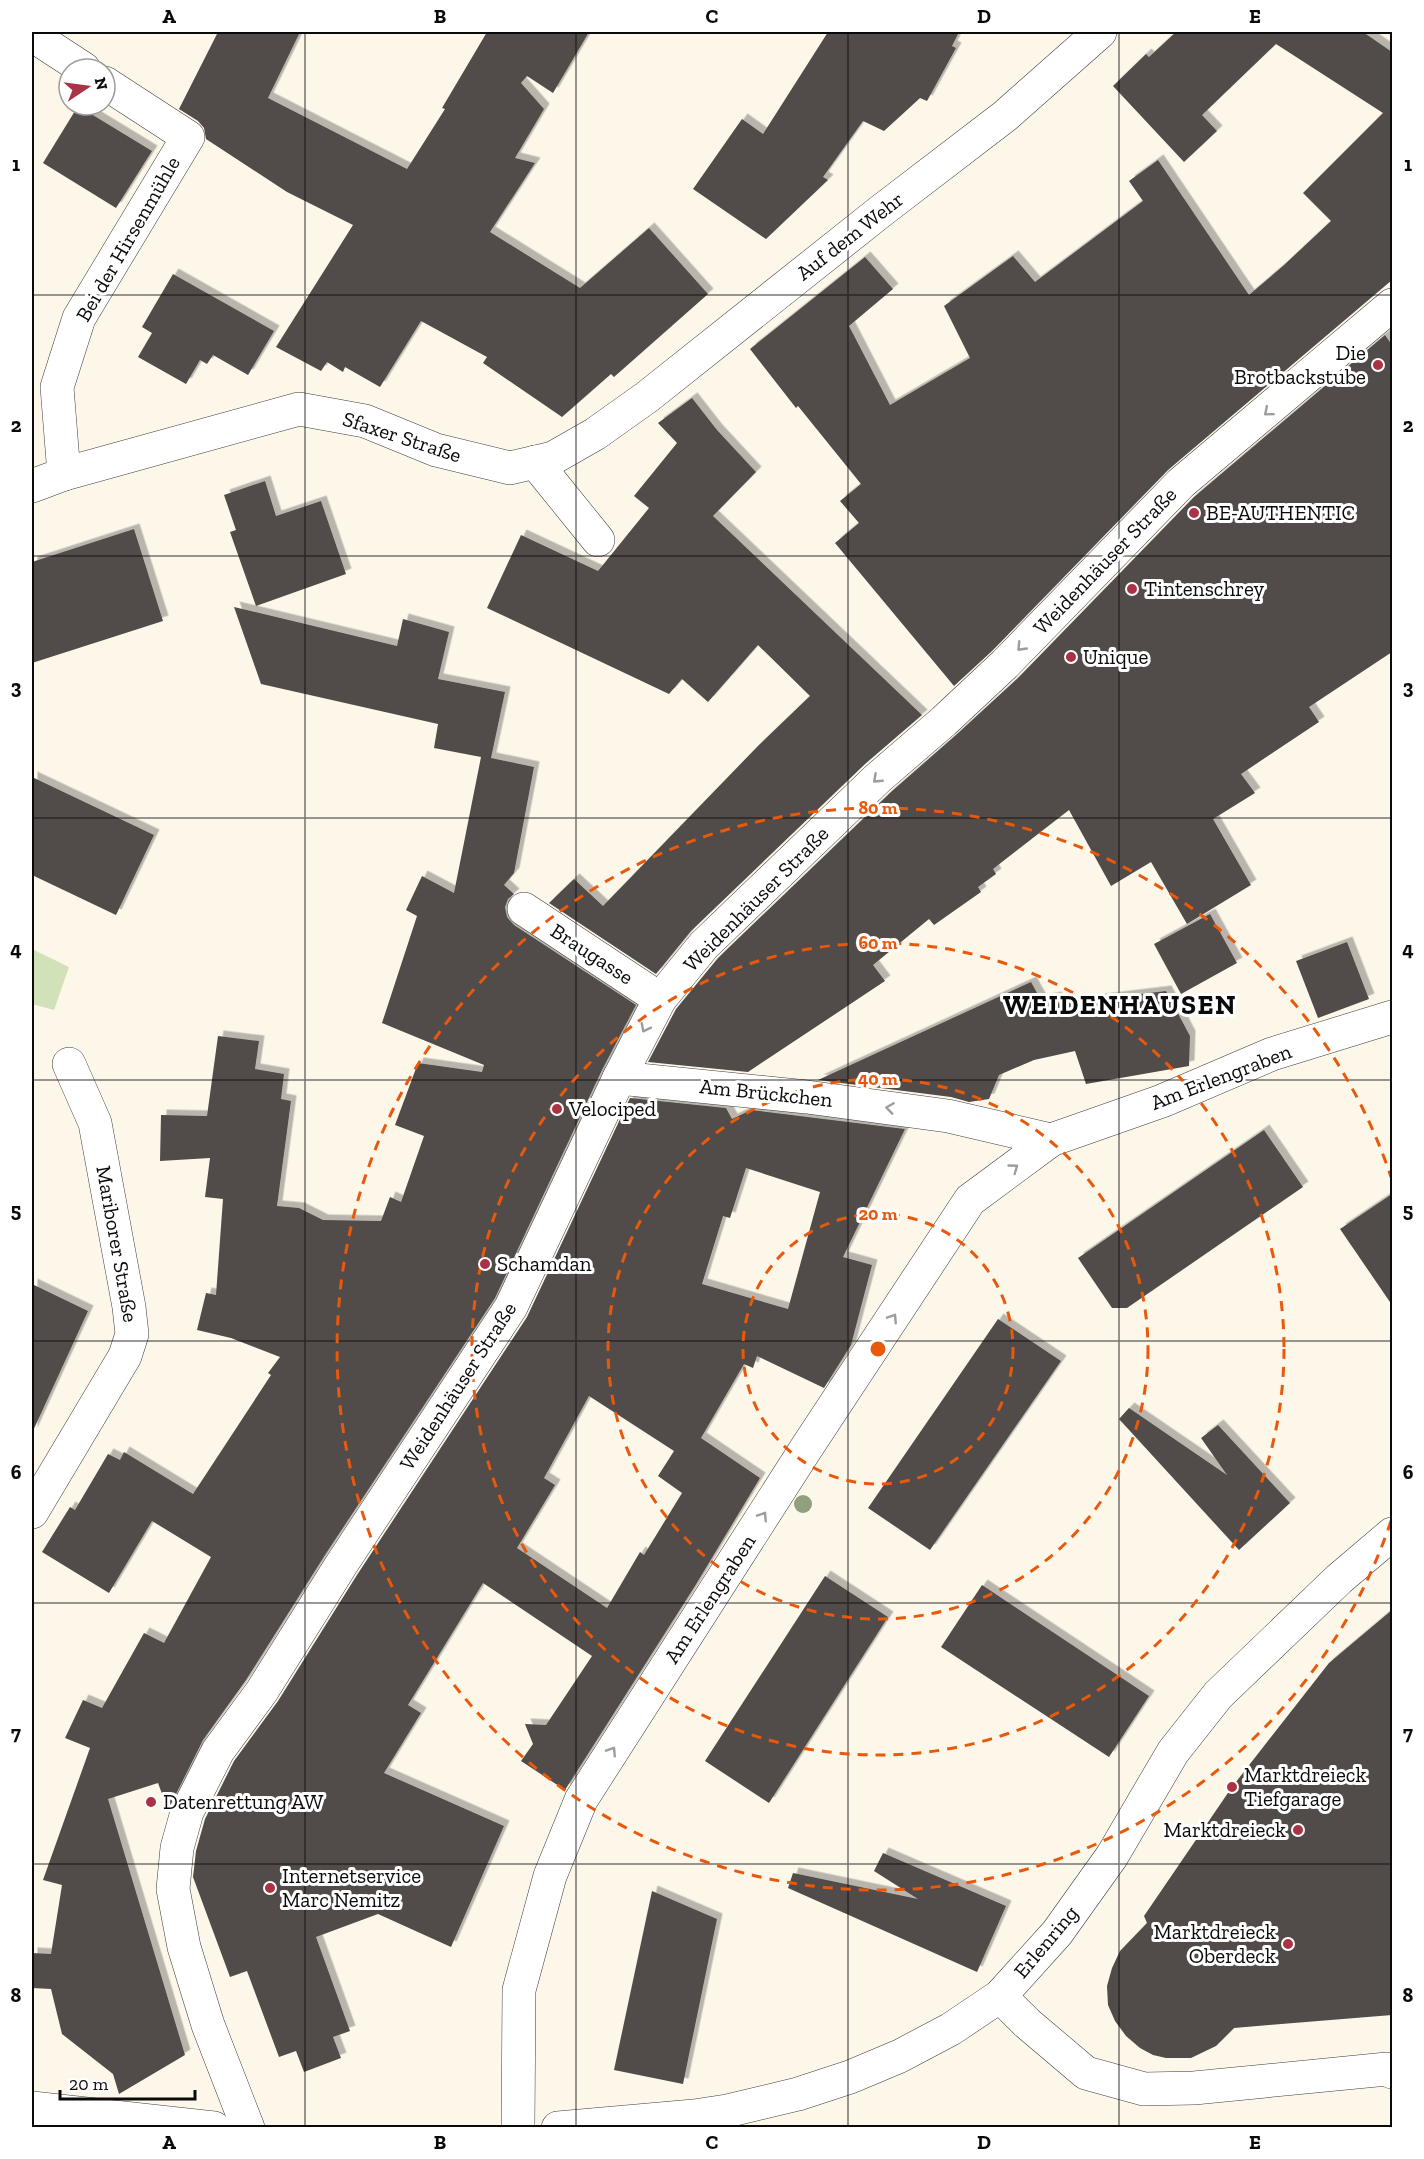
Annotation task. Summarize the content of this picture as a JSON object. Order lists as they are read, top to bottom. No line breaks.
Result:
{"streets":{"street":["Auf dem Wehr","Bei der Hirsenmühle","Sfaxer Straße","Weidenhäuser Straße","Braugasse","Am Erlengraben","Am Brückchen","Mariborer Straße","Erlenring"]},"crossings":[["Auf dem Wehr","Sfaxer Straße"],["Bei der Hirsenmühle","Sfaxer Straße"],["Weidenhäuser Straße","Braugasse"],["Weidenhäuser Straße","Am Brückchen"],["Am Erlengraben","Am Brückchen"]],"one_way":["Weidenhäuser Straße","Am Erlengraben","Am Brückchen"],"districts":["WEIDENHAUSEN"],"places":["Die Brotbackstube","BE-AUTHENTIC","Tintenschrey","Unique","Velociped","Schamdan","Marktdreieck Tiefgarage","Datenrettung AW","Marktdreieck","Internetservice Marc Nemitz","Marktdreieck Oberdeck"],"scale_bar":"20 m","north":"right","grid":{"columns":["A","B","C","D","E"],"rows":["1","2","3","4","5","6","7","8"]},"rings":["80 m","60 m","40 m","20 m"]}
